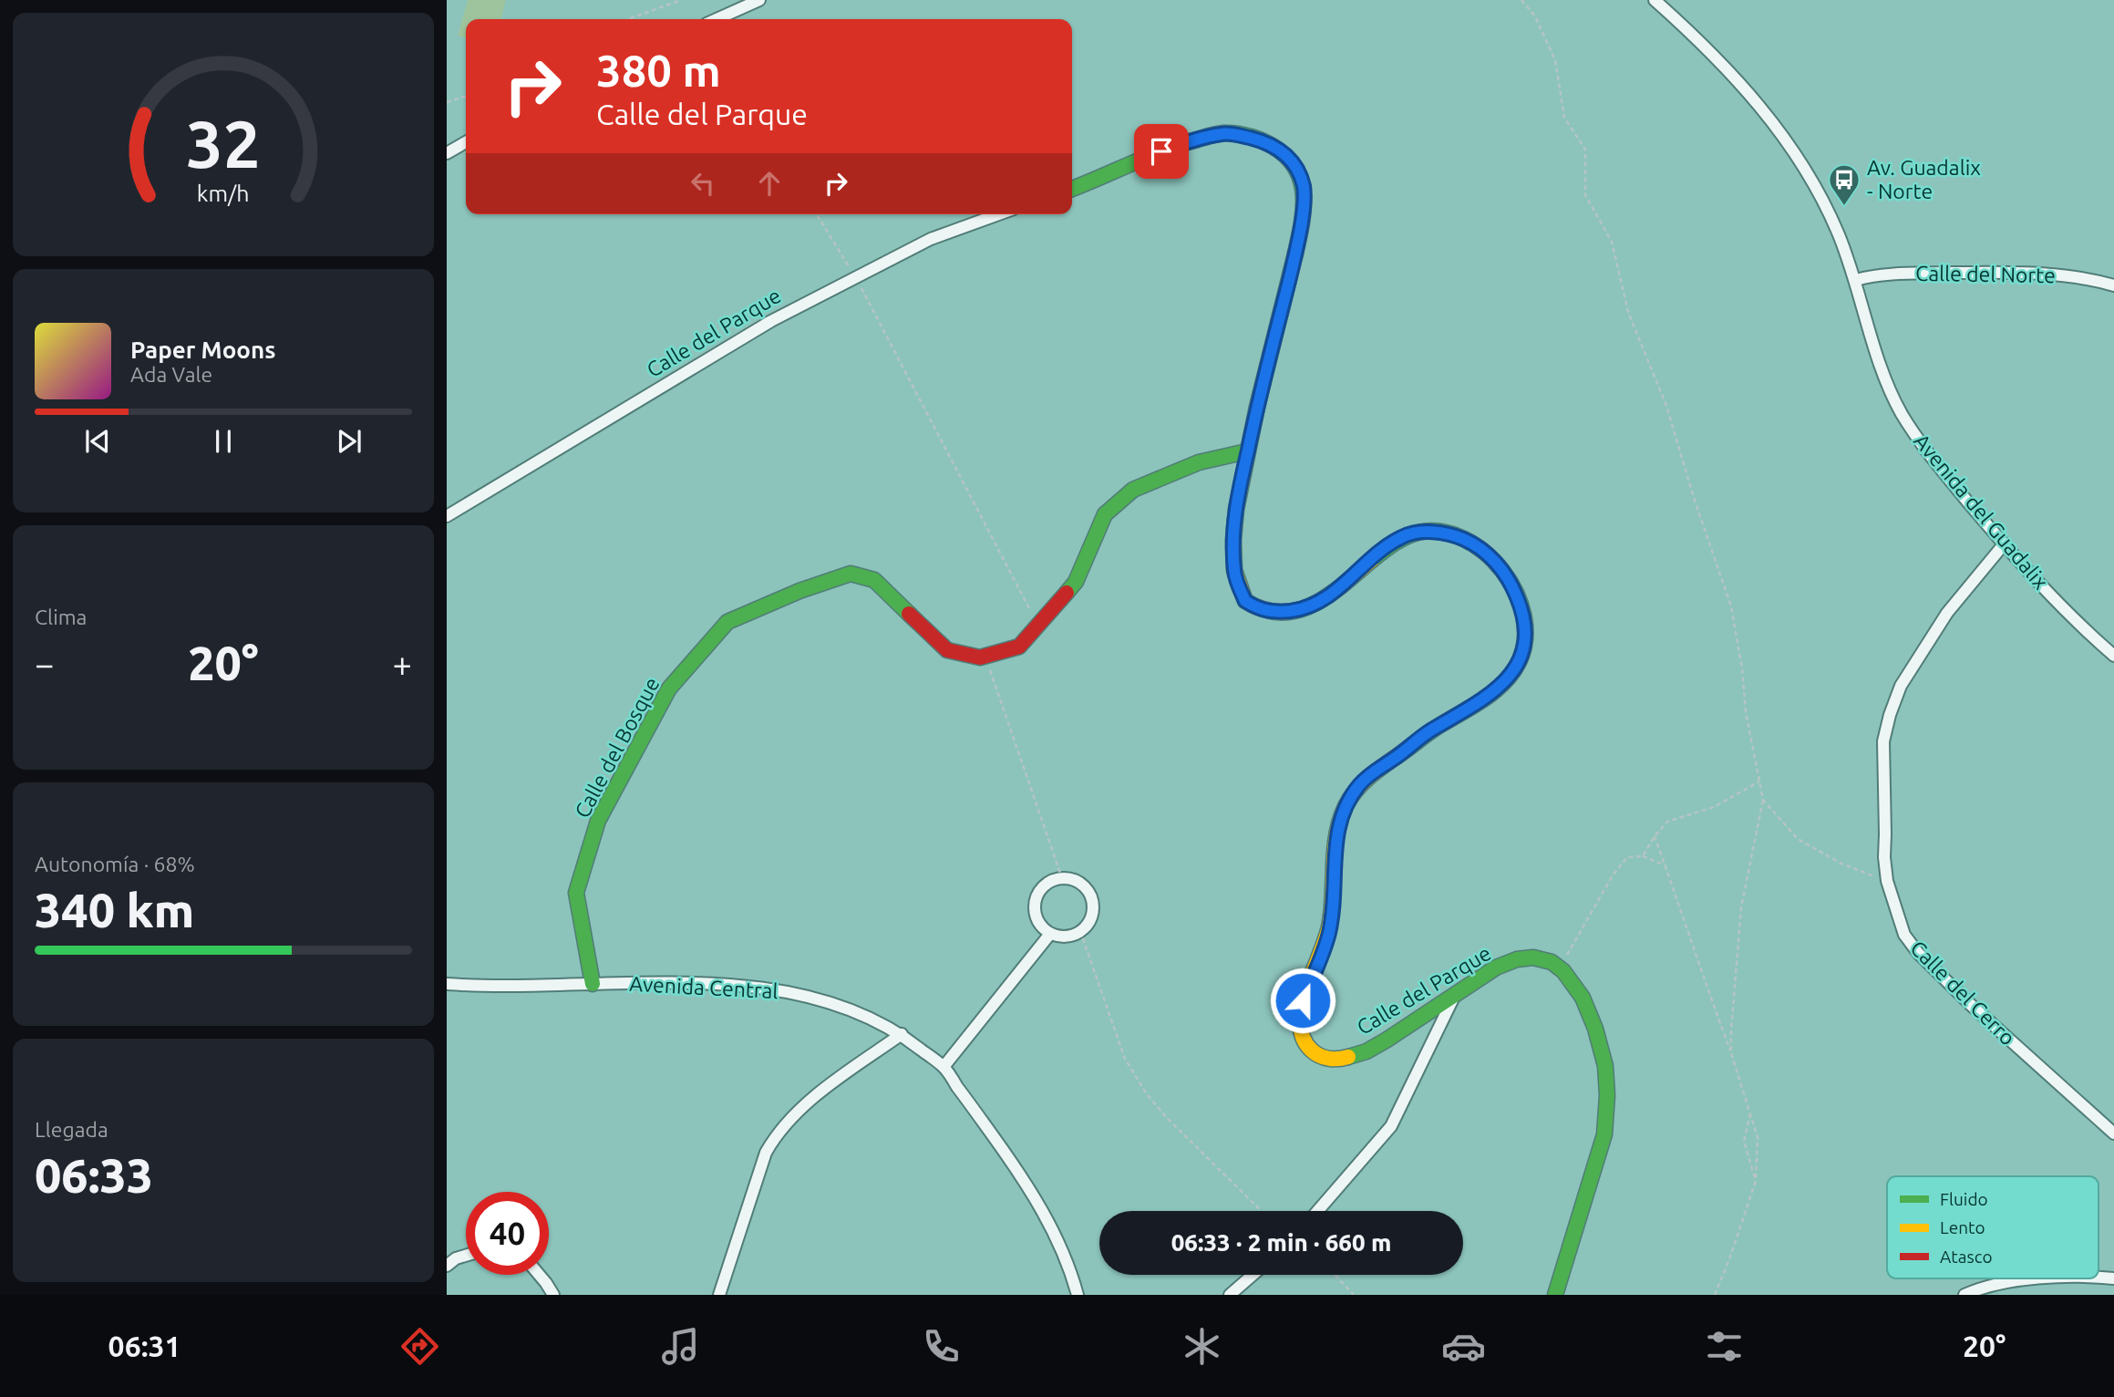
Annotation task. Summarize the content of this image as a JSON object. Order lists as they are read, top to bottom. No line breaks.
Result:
{"streets":{"street":["Calle del Norte","Calle del Parque","Avenida del Guadalix","Calle del Bosque","Avenida Central","Calle del Cerro"]},"crossings":[["Calle del Norte","Avenida del Guadalix"],["Calle del Parque","Calle del Bosque"],["Avenida del Guadalix","Calle del Cerro"],["Calle del Bosque","Avenida Central"]],"places":{"bus stop":["Av. Guadalix - Norte"]},"legend":["Fluido","Lento","Atasco"],"page":{"turn":["380 m","Calle del Parque"],"song":["Paper Moons","Ada Vale"],"tile":["Clima",["Autonomía · 68%","340 km"],["Llegada","06:33"]],"heat":["−","20°","+"],"limit":"40","trip":"06:33 · 2 min · 660 m","tabs":["06:31","20°"],"gauge":["32","km/h"]}}
